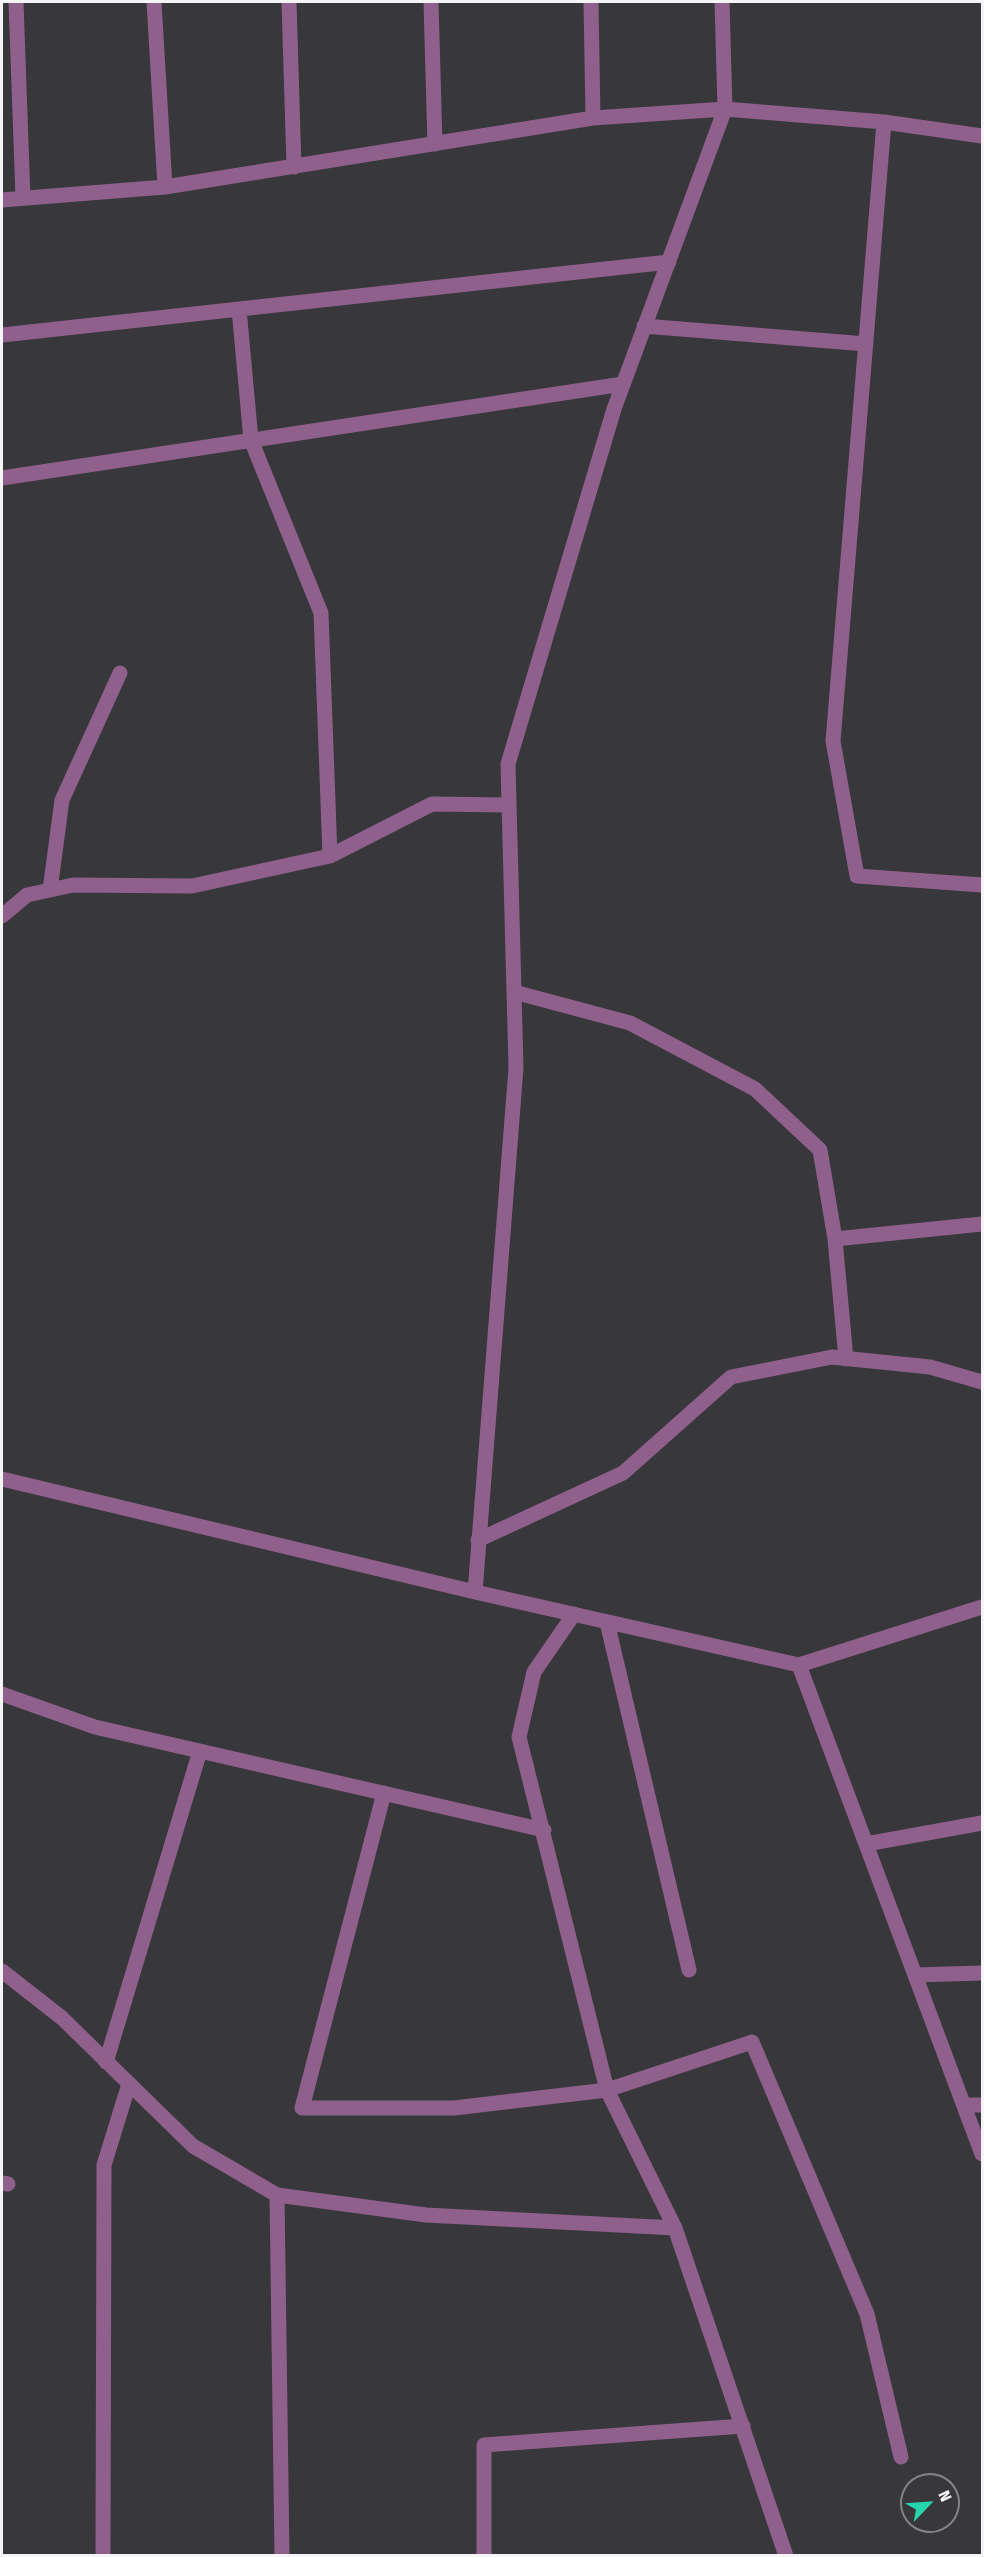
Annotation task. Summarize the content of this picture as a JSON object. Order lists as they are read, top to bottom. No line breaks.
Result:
{"north":"top right"}
